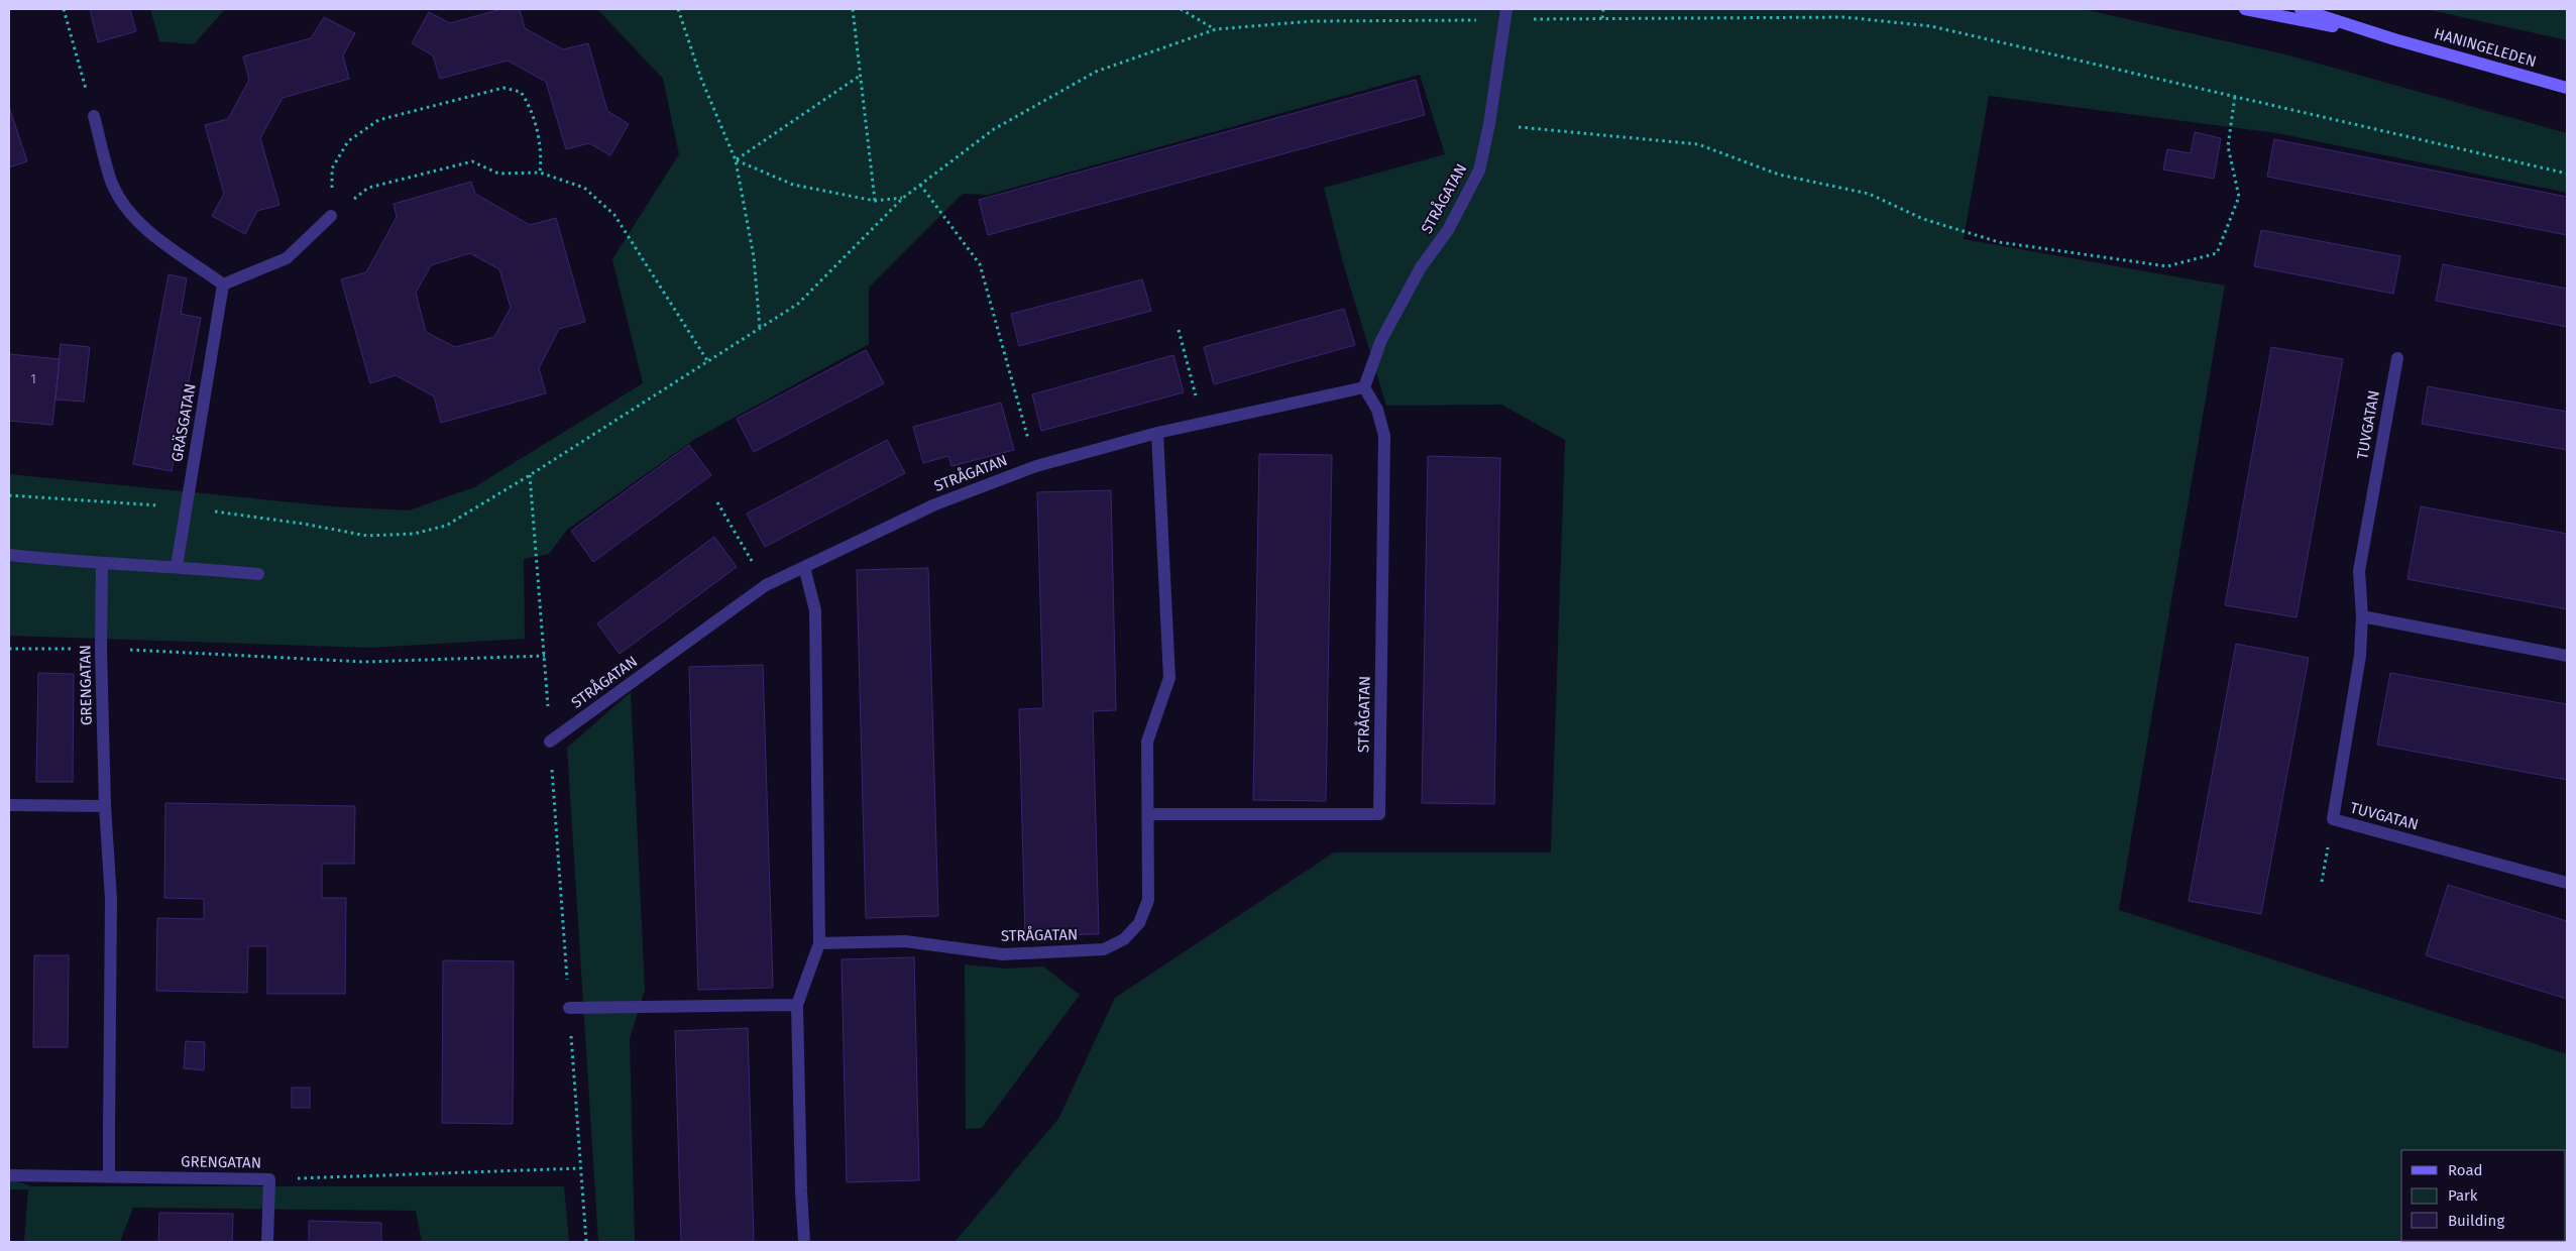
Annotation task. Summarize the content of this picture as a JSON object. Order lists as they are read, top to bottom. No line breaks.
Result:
{"streets":{"main road":["HANINGELEDEN"],"street":["STRÅGATAN","GRÄSGATAN","TUVGATAN","GRENGATAN"]},"house_numbers":["1"],"legend":["Road","Park","Building"]}
